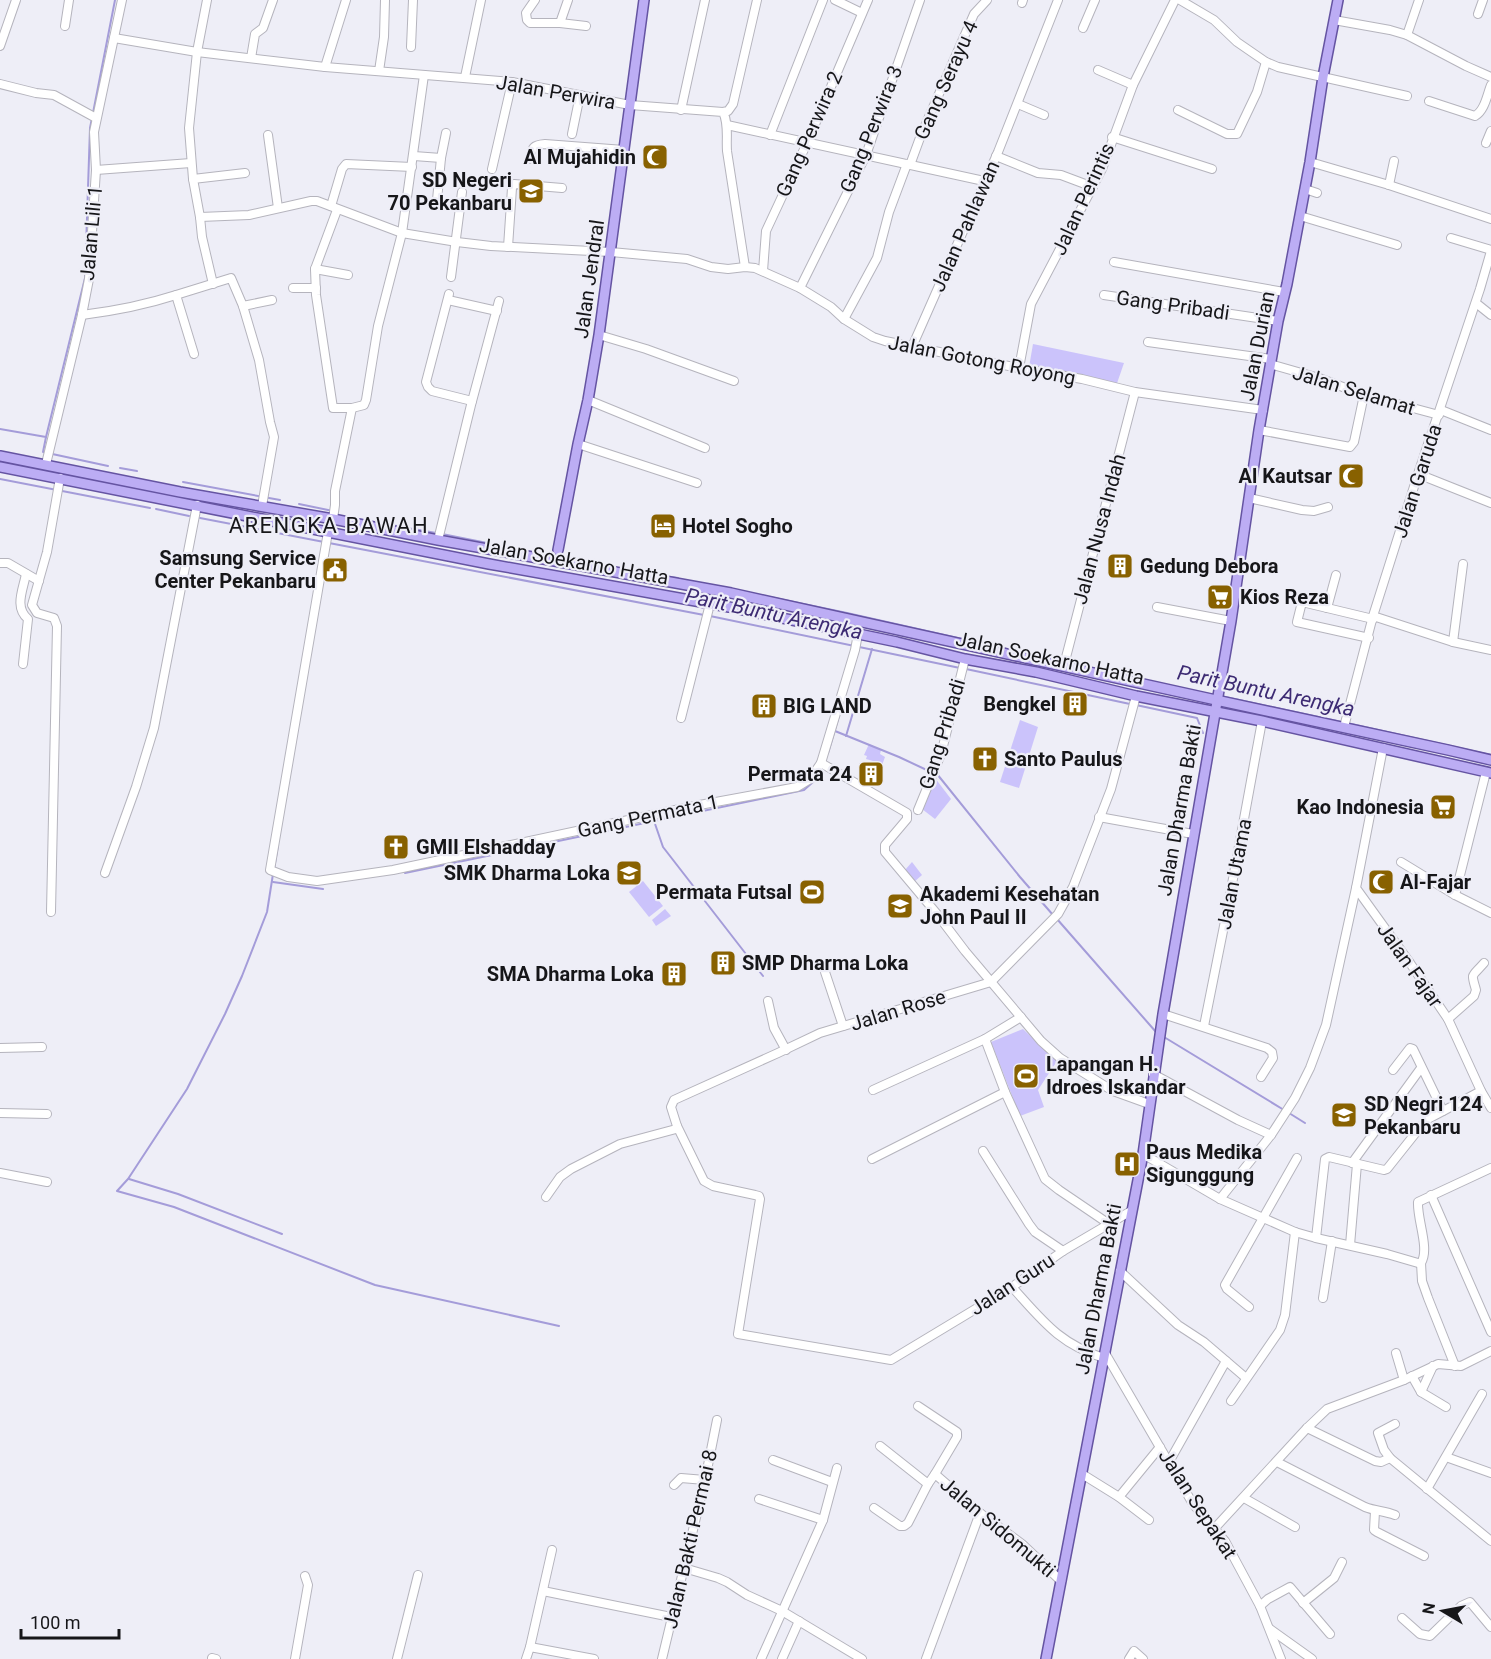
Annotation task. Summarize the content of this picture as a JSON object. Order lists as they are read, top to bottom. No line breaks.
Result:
{"streets":{"main road":["Jalan Jendral","Jalan Durian","Jalan Soekarno Hatta","Jalan Dharma Bakti"],"street":["Gang Serayu 4","Jalan Perwira","Gang Perwira 3","Gang Perwira 2","Jalan Perintis","Jalan Pahlawan","Jalan Lili 1","Gang Pribadi","Jalan Gotong Royong","Jalan Selamat","Jalan Garuda","Jalan Nusa Indah","Gang Permata 1","Jalan Utama","Jalan Fajar","Jalan Rose","Jalan Guru","Jalan Sepakat","Jalan Sidomukti","Jalan Bakti Permai 8"]},"crossings":[["Gang Serayu 4","Jalan Gotong Royong"],["Jalan Perwira","Jalan Lili 1"],["Jalan Perwira","Jalan Jendral"],["Gang Perwira 3","Jalan Gotong Royong"],["Gang Perwira 2","Jalan Gotong Royong"],["Jalan Perintis","Jalan Gotong Royong"],["Jalan Pahlawan","Jalan Gotong Royong"],["Jalan Lili 1","Jalan Soekarno Hatta"],["Jalan Jendral","Jalan Gotong Royong"],["Jalan Jendral","Jalan Soekarno Hatta"],["Gang Pribadi","Jalan Durian"],["Gang Pribadi","Jalan Soekarno Hatta"],["Jalan Durian","Jalan Gotong Royong"],["Jalan Durian","Jalan Selamat"],["Jalan Durian","Jalan Soekarno Hatta"],["Jalan Durian","Jalan Dharma Bakti"],["Jalan Gotong Royong","Jalan Nusa Indah"],["Jalan Selamat","Jalan Garuda"],["Jalan Garuda","Jalan Soekarno Hatta"],["Jalan Nusa Indah","Jalan Soekarno Hatta"],["Jalan Soekarno Hatta","Jalan Dharma Bakti"],["Jalan Soekarno Hatta","Gang Permata 1"],["Jalan Soekarno Hatta","Jalan Utama"],["Jalan Soekarno Hatta","Jalan Rose"],["Jalan Dharma Bakti","Jalan Guru"],["Jalan Dharma Bakti","Jalan Sepakat"],["Jalan Dharma Bakti","Jalan Sidomukti"],["Jalan Rose","Jalan Guru"]],"districts":["ARENGKA BAWAH"],"water":["Parit Buntu Arengka"],"places":{"mosque":["Al Mujahidin","Al Kautsar","Al-Fajar"],"school or university":["SD Negeri 70 Pekanbaru","SMK Dharma Loka","Akademi Kesehatan John Paul II","SD Negri 124 Pekanbaru"],"hotel":["Hotel Sogho"],"building":["Gedung Debora","Bengkel","BIG LAND","Permata 24","SMP Dharma Loka","SMA Dharma Loka"],"public building":["Samsung Service Center Pekanbaru"],"supermarket":["Kios Reza","Kao Indonesia"],"church":["Santo Paulus","GMII Elshadday"],"sports":["Permata Futsal","Lapangan H. Idroes Iskandar"],"hospital":["Paus Medika Sigunggung"]},"scale_bar":"100 m","north":"left"}
